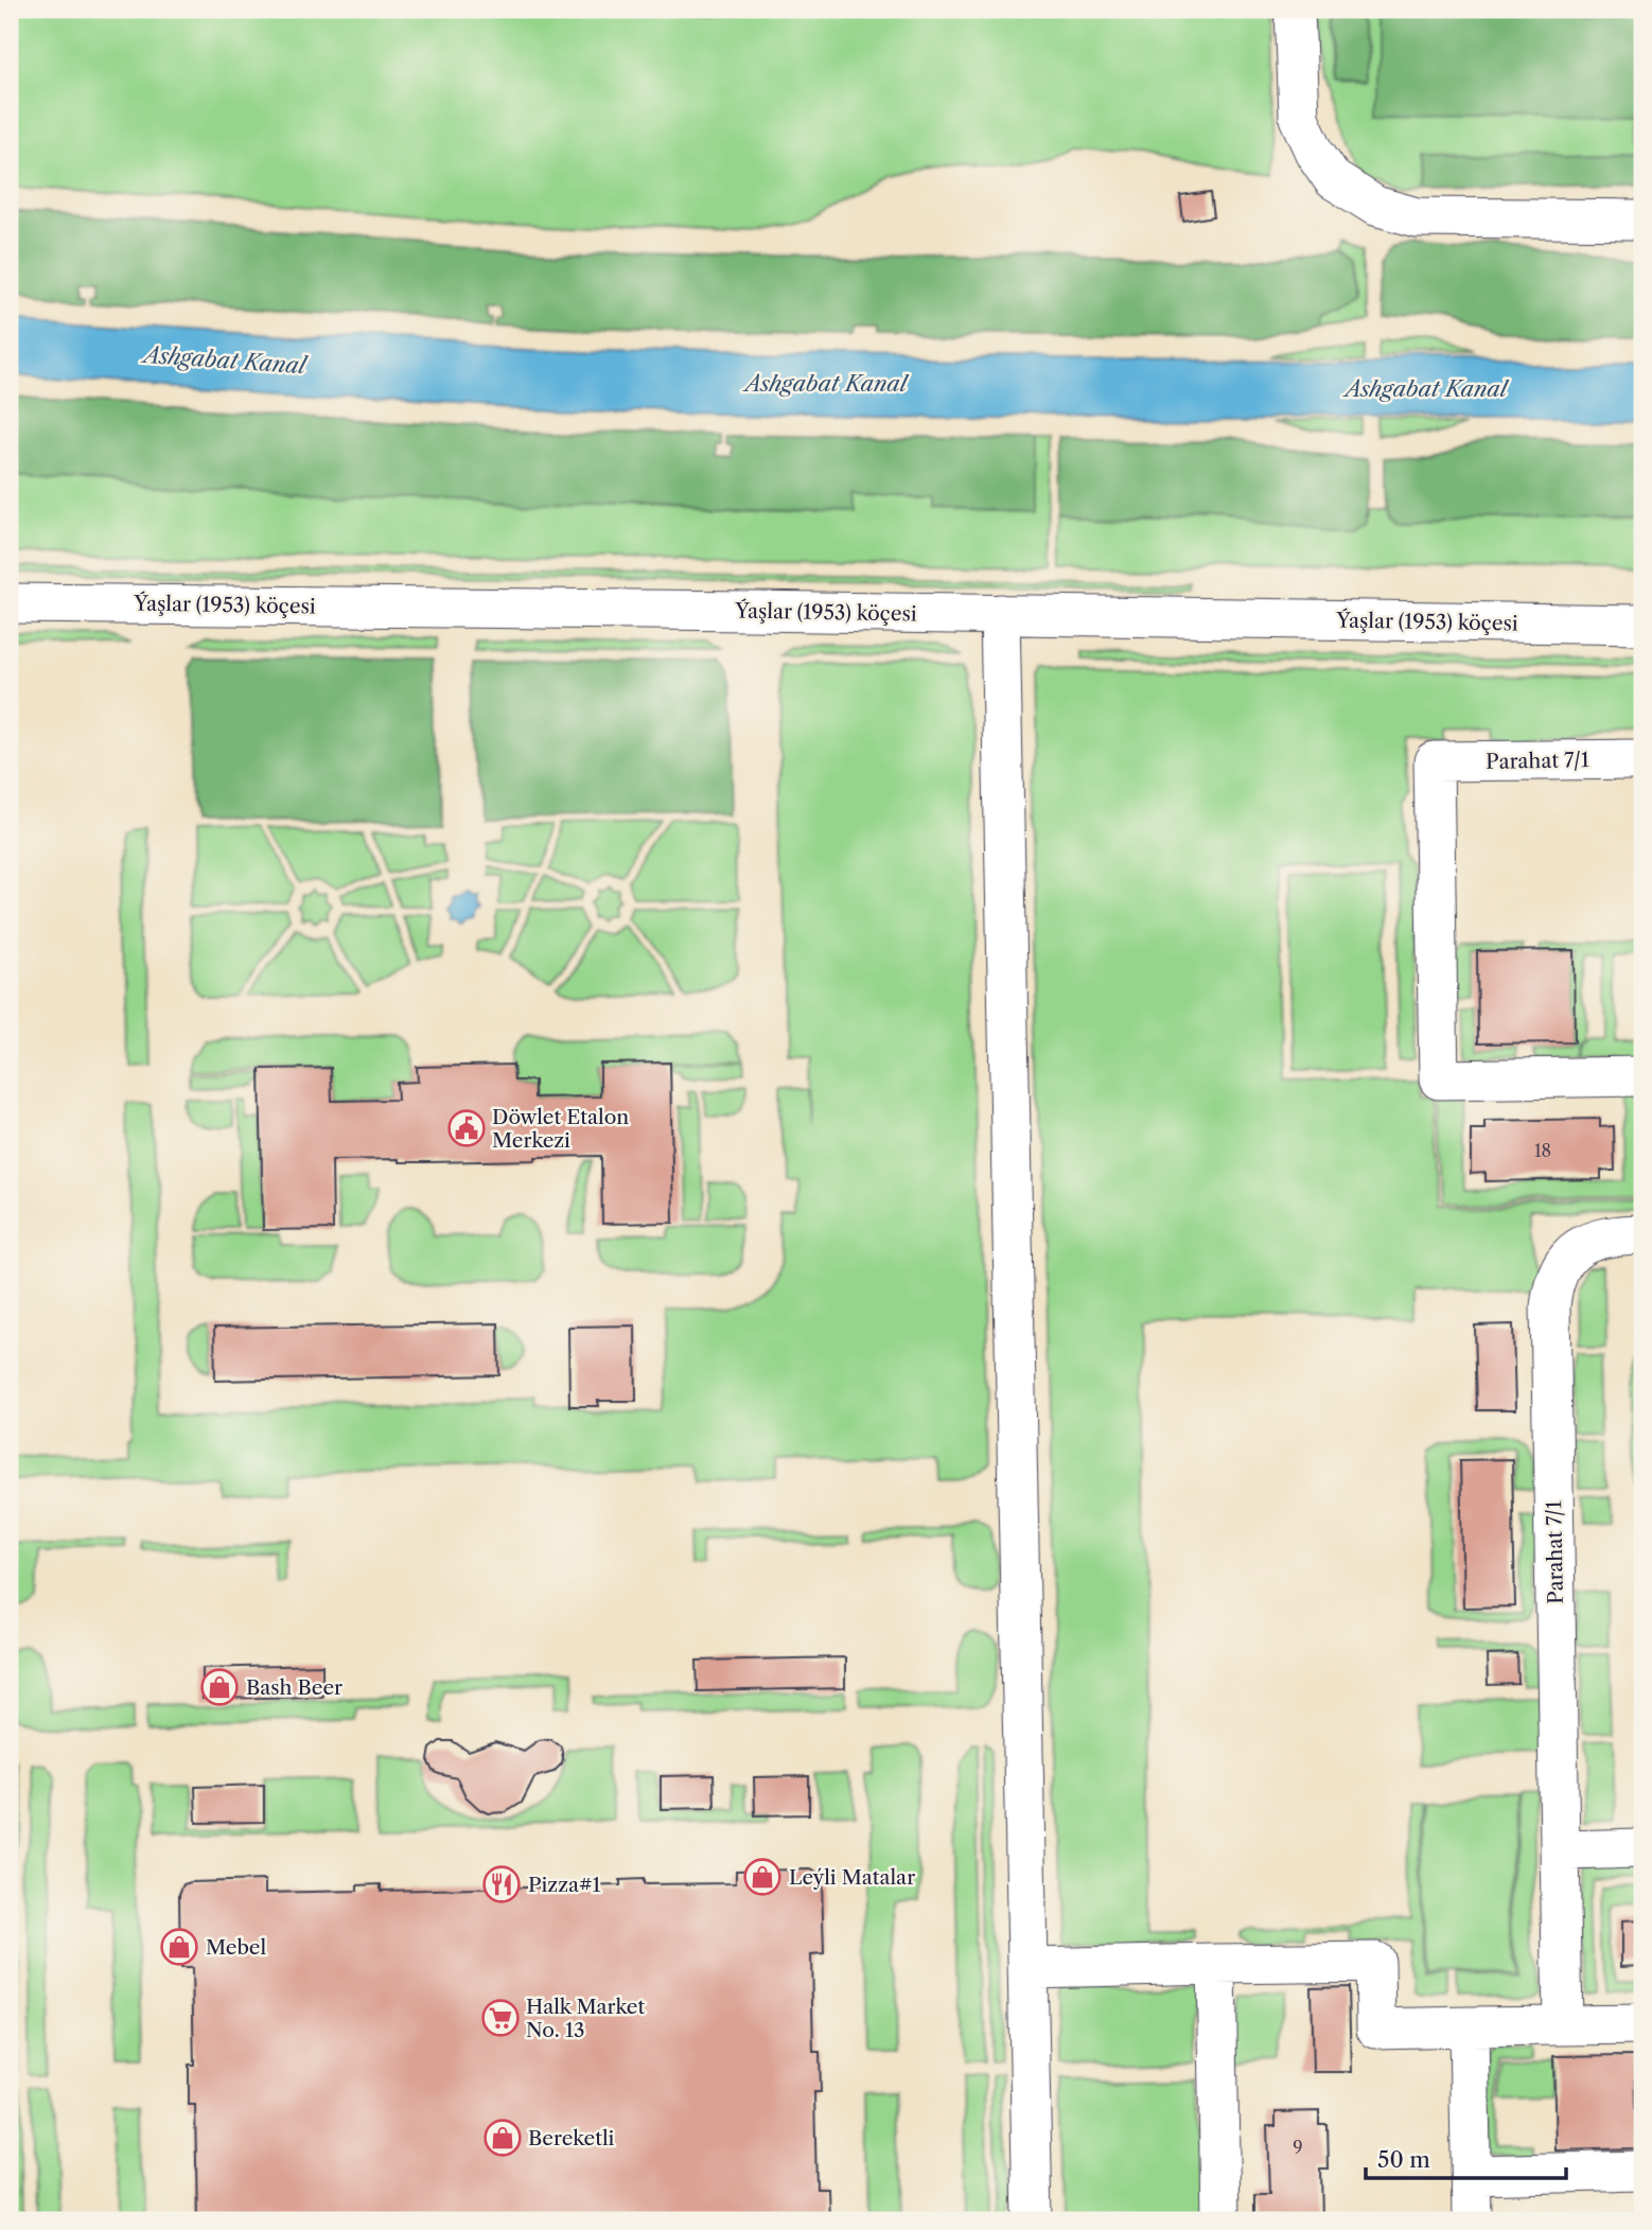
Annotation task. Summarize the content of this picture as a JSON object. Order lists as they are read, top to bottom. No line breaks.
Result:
{"streets":{"street":["Ýaşlar (1953) köçesi","Parahat 7/1"]},"water":["Ashgabat Kanal"],"places":{"public building":["Döwlet Etalon Merkezi"],"shop":["Bash Beer","Leýli Matalar","Mebel","Bereketli"],"restaurant":["Pizza#1"],"supermarket":["Halk Market No. 13"]},"house_numbers":["18","9"],"scale_bar":"50 m"}
